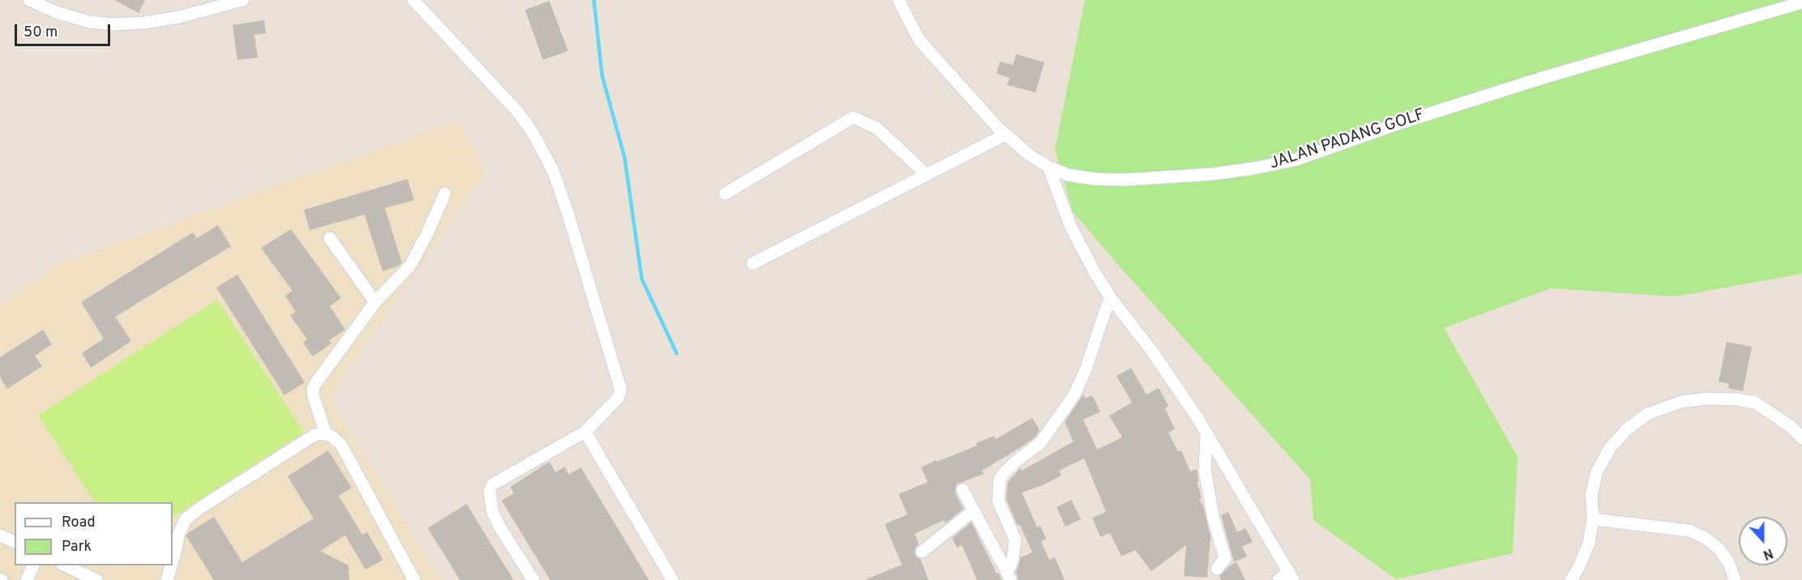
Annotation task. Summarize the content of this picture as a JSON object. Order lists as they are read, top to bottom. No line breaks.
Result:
{"streets":{"street":["JALAN PADANG GOLF"]},"legend":["Road","Park"],"scale_bar":"50 m","north":"bottom"}
